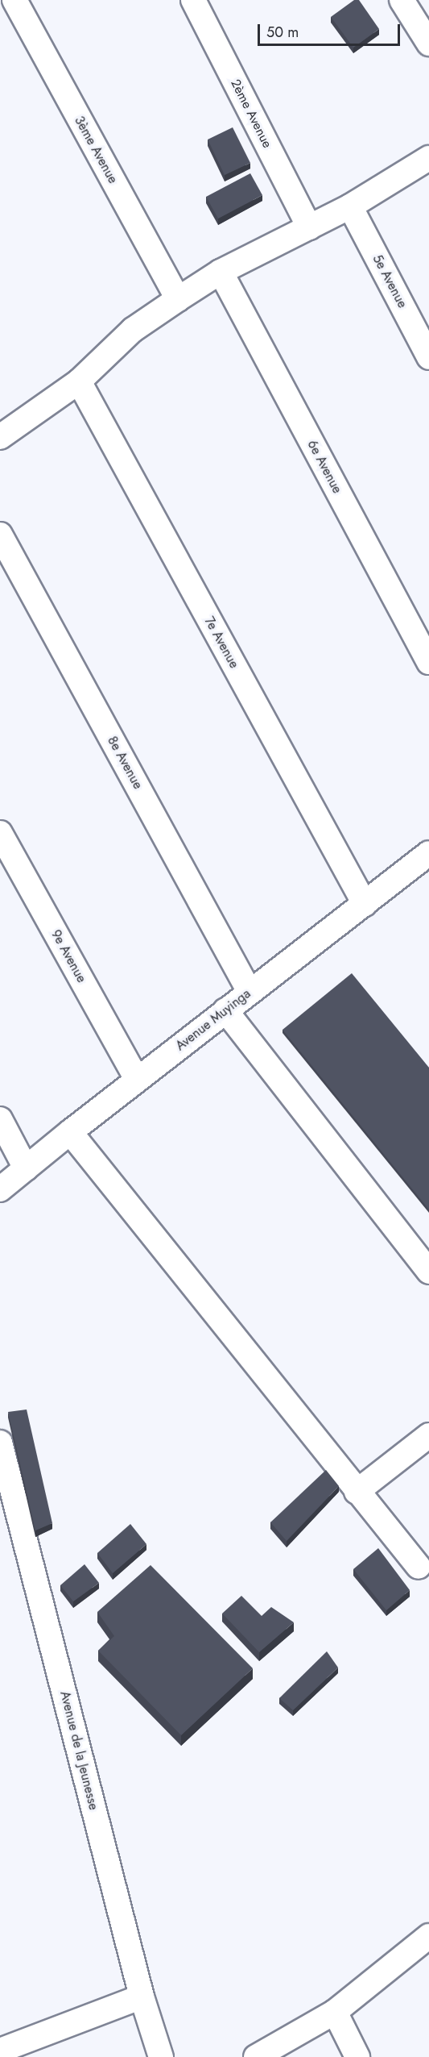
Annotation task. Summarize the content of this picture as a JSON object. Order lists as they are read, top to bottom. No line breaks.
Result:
{"streets":{"street":["2ème Avenue","3ème Avenue","5e Avenue","6e Avenue","7e Avenue","8e Avenue","9e Avenue","Avenue Muyinga","Avenue de la Jeunesse"]},"crossings":[["7e Avenue","Avenue Muyinga"],["8e Avenue","Avenue Muyinga"],["9e Avenue","Avenue Muyinga"]],"scale_bar":"50 m"}
